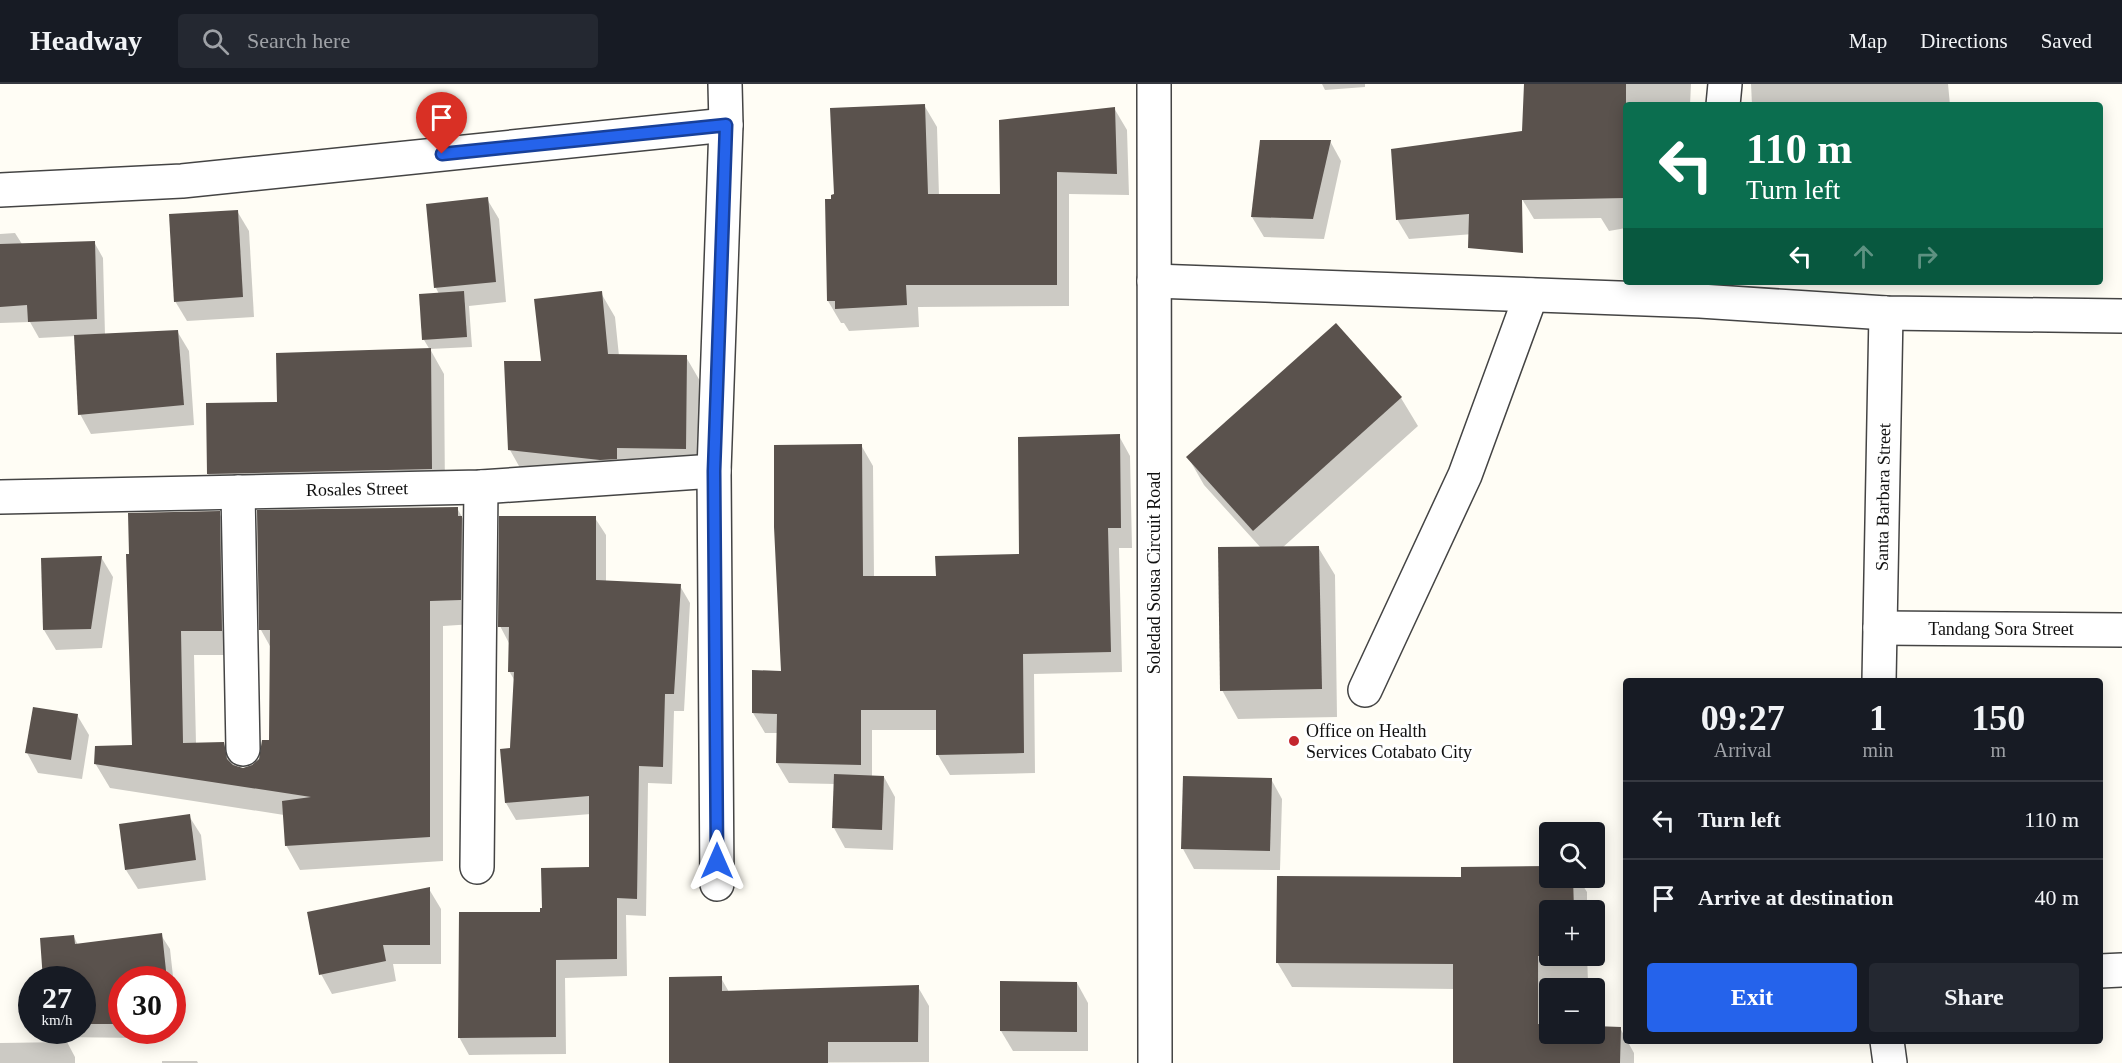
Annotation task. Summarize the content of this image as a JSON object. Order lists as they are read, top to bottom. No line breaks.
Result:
{"streets":{"street":["Rosales Street","Santa Barbara Street","Soledad Sousa Circuit Road","Tandang Sora Street"]},"crossings":[["Santa Barbara Street","Tandang Sora Street"]],"places":["Office on Health Services Cotabato City"],"page":{"header":"Headway","search":"Search here","nav":["Map","Directions","Saved"],"turn":["110 m","Turn left"],"eta":["09:27","Arrival","1","min","150","m"],"list":[{"name":"Turn left","value":"110 m"},{"name":"Arrive at destination","value":"40 m"}],"map_buttons":["+","−"],"buttons":["Exit","Share"],"speed":"27 km/h","limit":"30"}}
